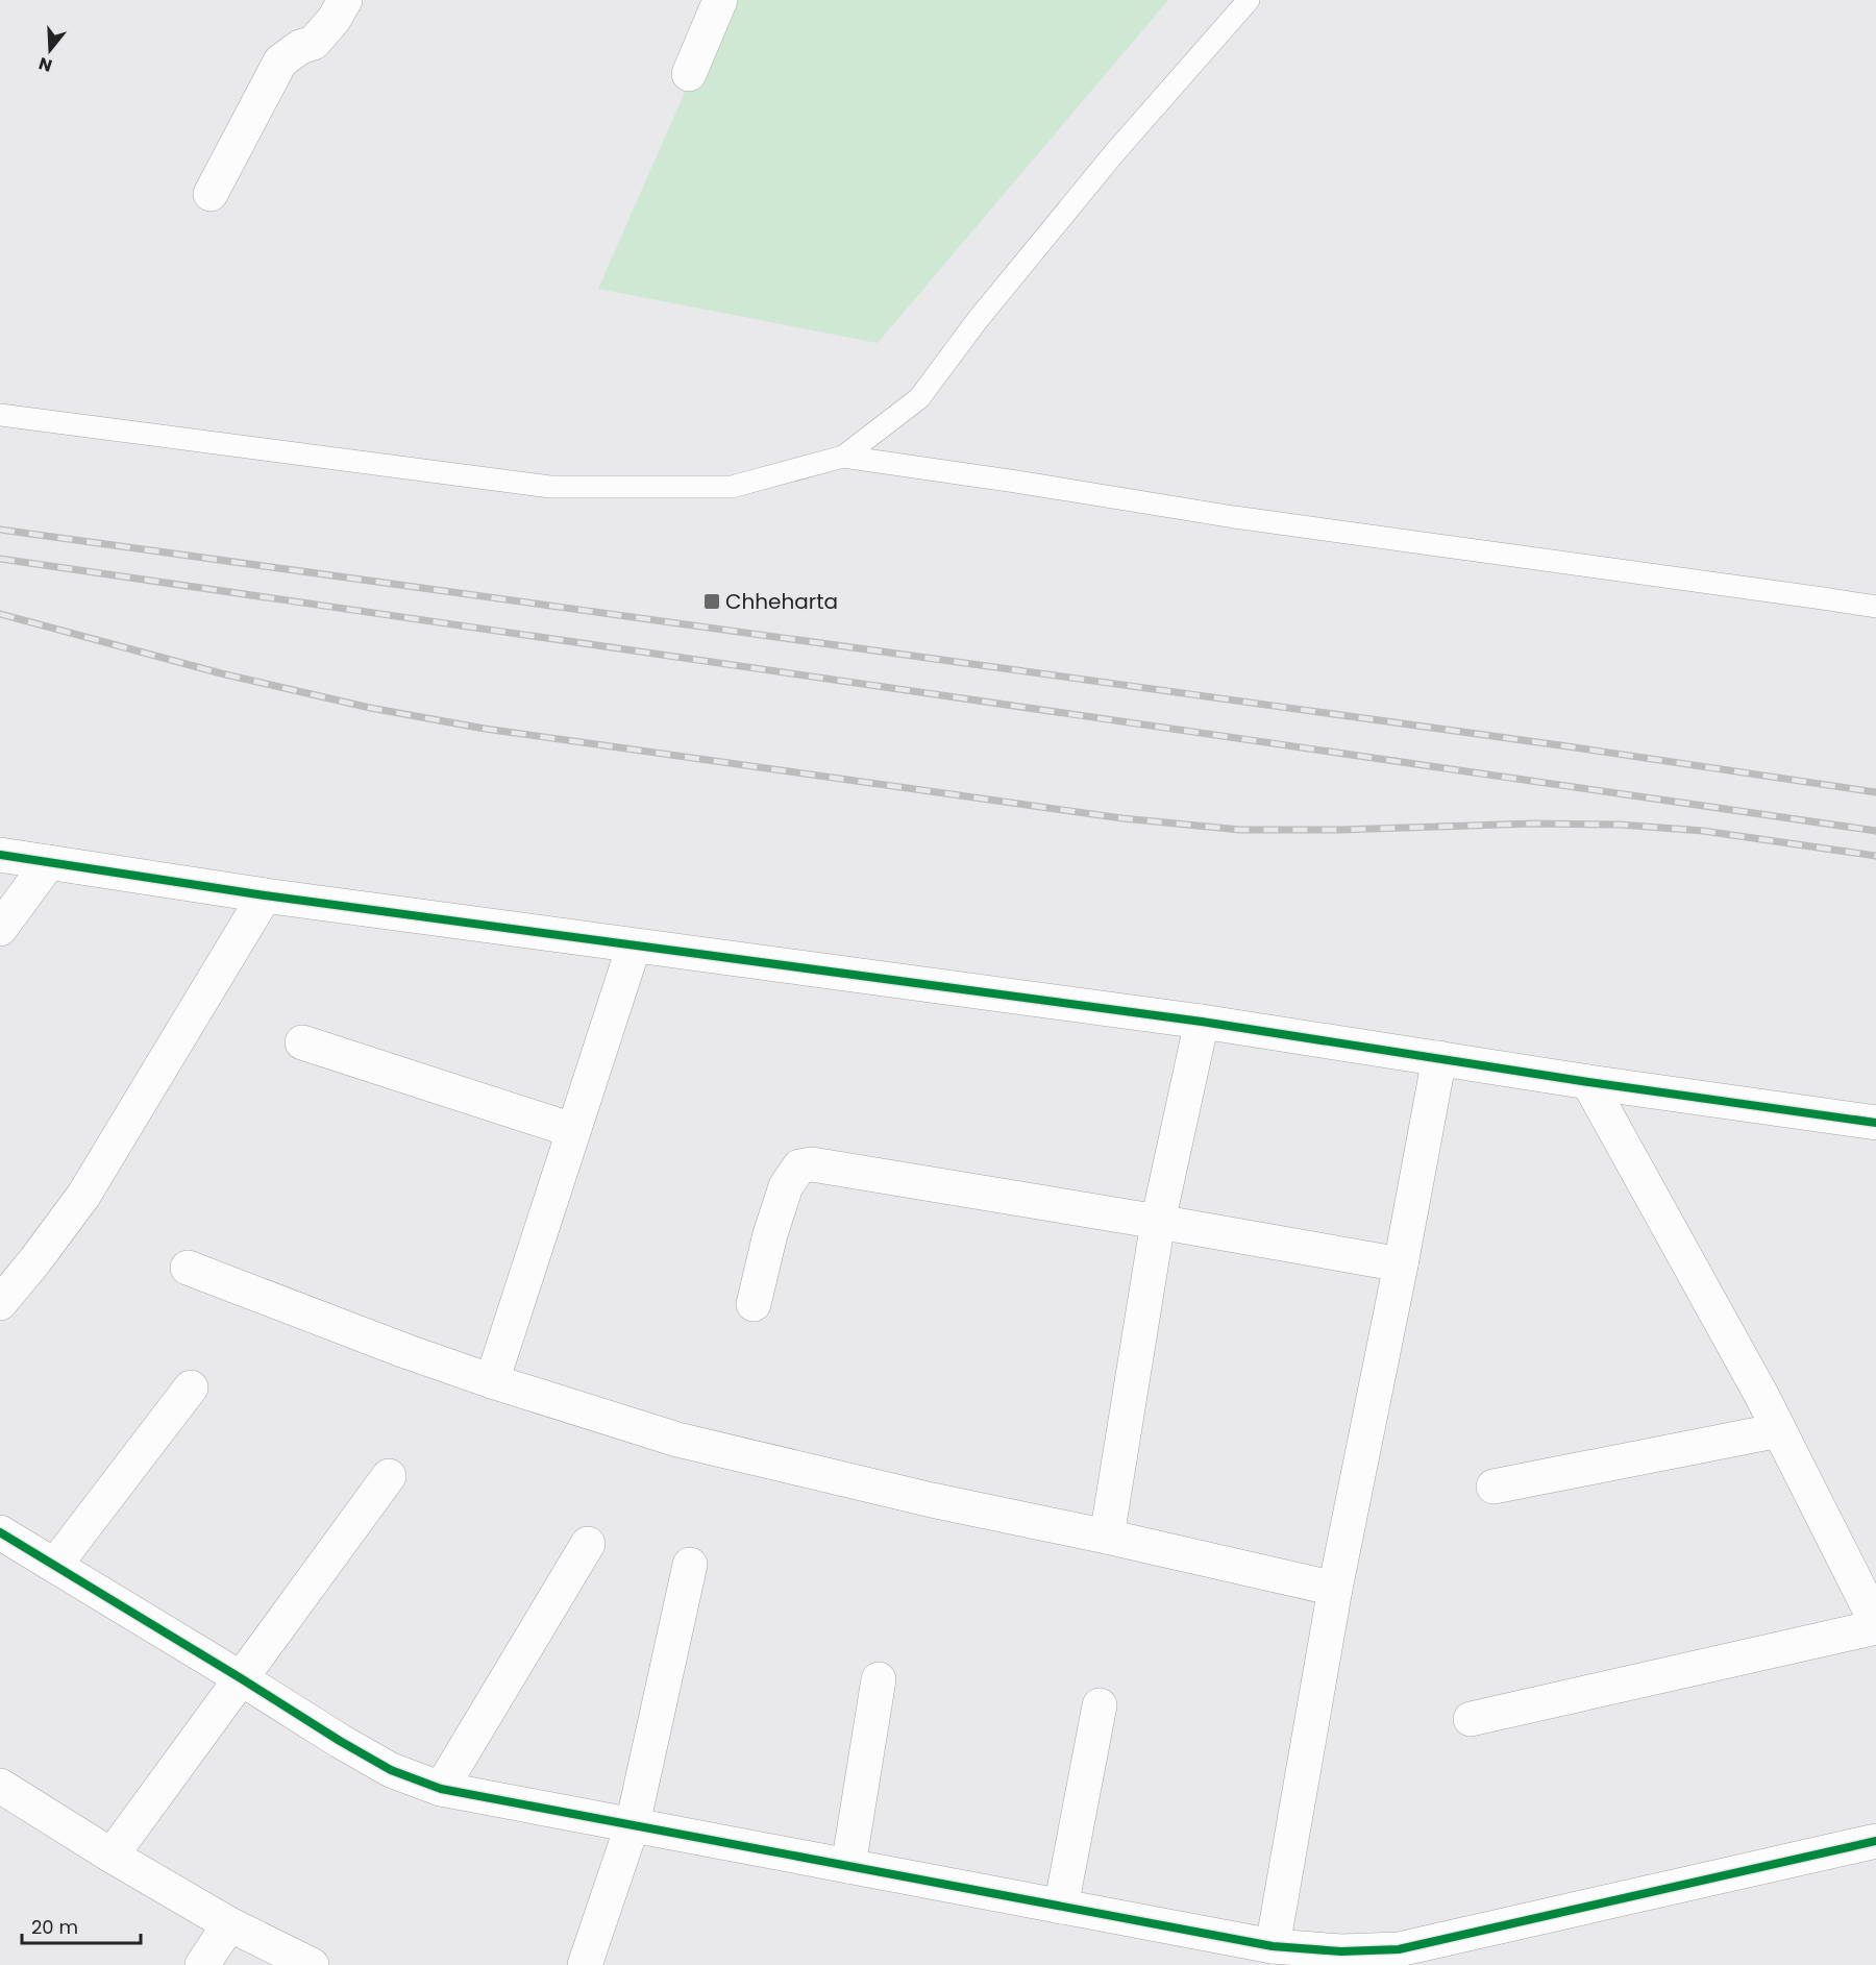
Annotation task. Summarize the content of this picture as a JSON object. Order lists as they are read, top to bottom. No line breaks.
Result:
{"places":{"transit":["Chheharta"]},"scale_bar":"20 m","north":"bottom"}
